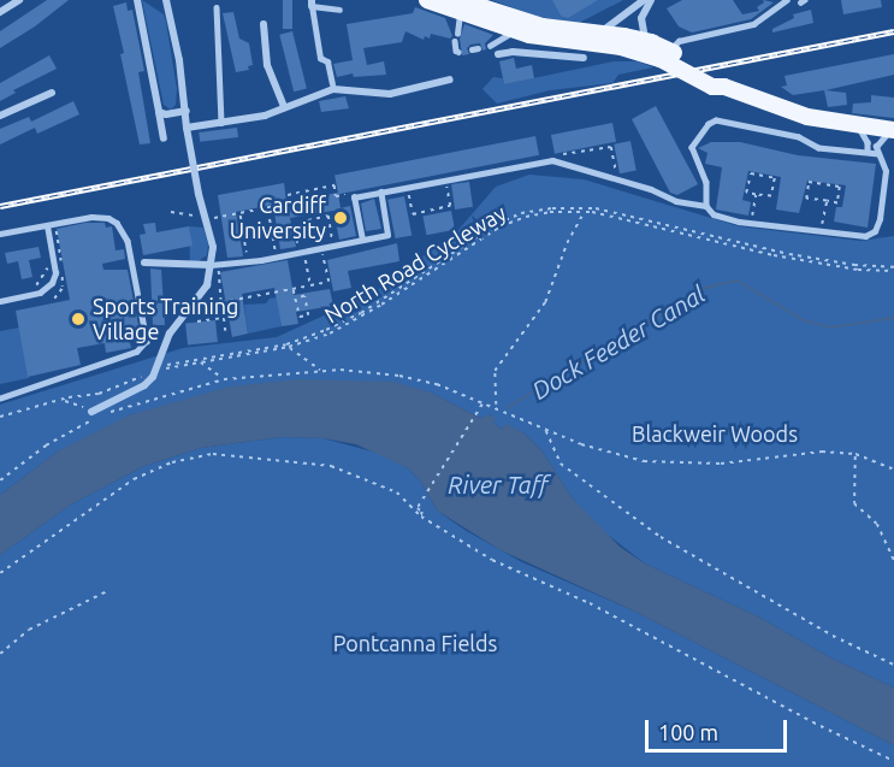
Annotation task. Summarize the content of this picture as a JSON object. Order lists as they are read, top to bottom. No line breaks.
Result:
{"streets":{"path":["North Road Cycleway"]},"water":["Dock Feeder Canal","River Taff"],"parks":["Blackweir Woods","Pontcanna Fields"],"places":["Cardiff University","Sports Training Village"],"scale_bar":"100 m"}
